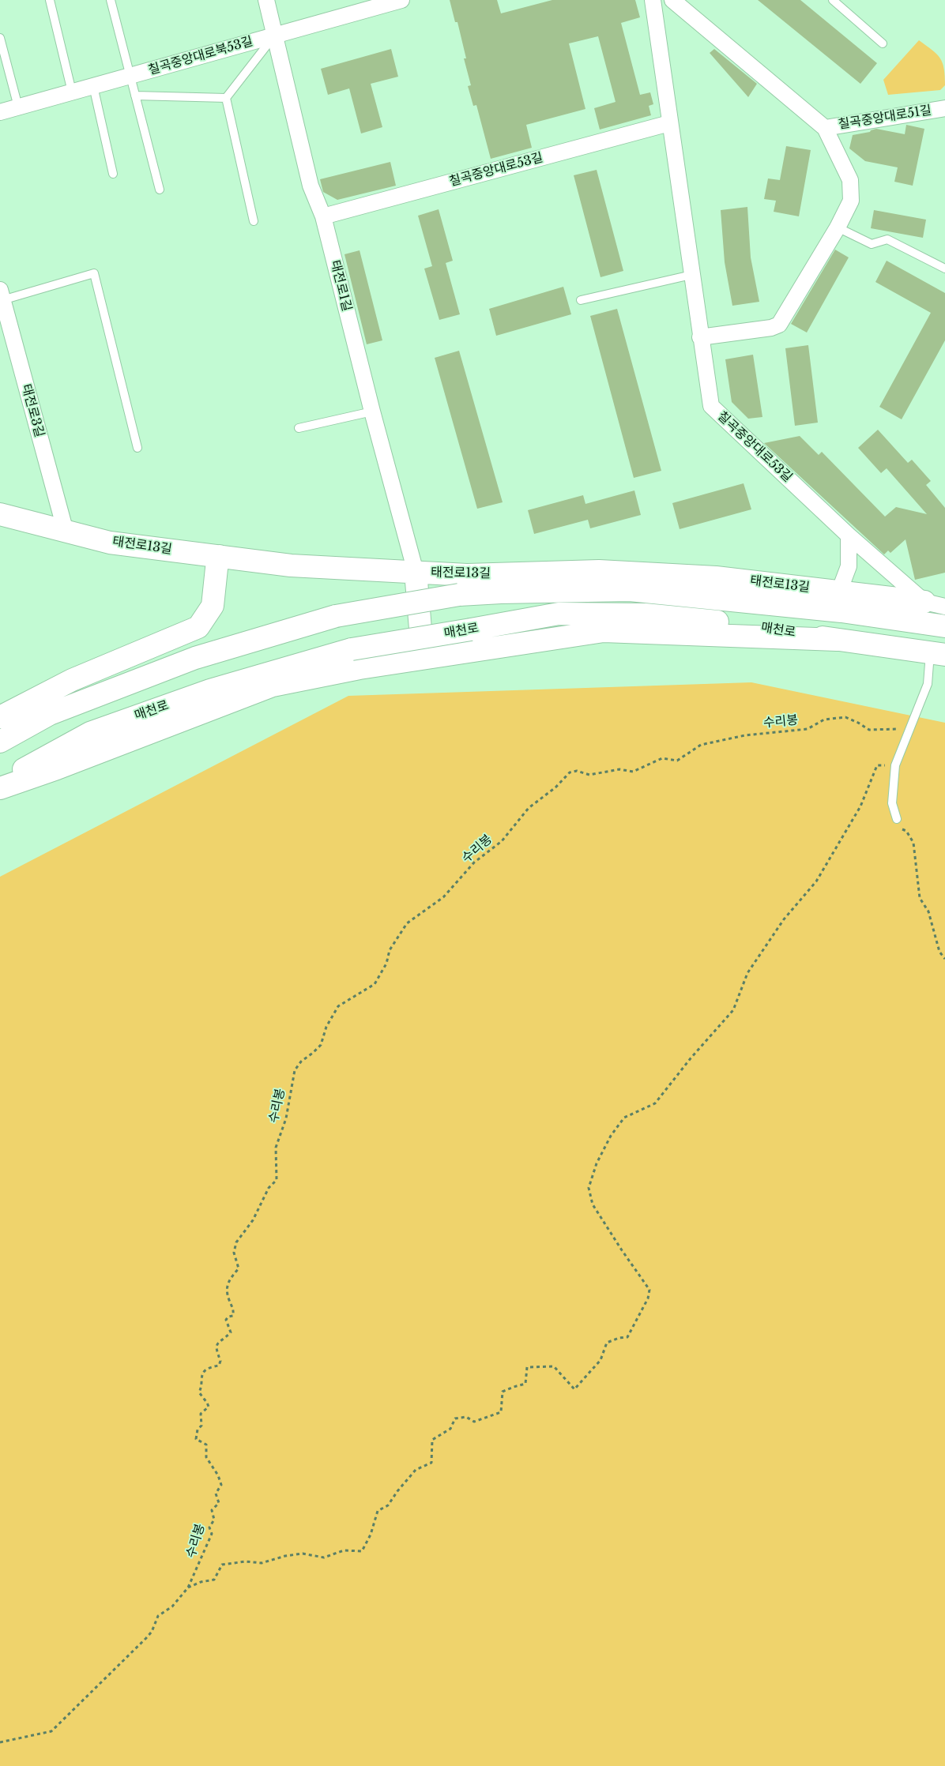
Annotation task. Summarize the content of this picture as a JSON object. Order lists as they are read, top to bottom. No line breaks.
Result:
{"streets":{"main road":["태전로13길","매천로"],"street":["칠곡중앙대로북53길","칠곡중앙대로51길","칠곡중앙대로53길","태전로1길","태전로3길"],"path":["수리봉"]},"crossings":[["칠곡중앙대로북53길","태전로1길"],["칠곡중앙대로53길","태전로1길"],["칠곡중앙대로53길","태전로13길"],["태전로1길","태전로13길"],["태전로3길","태전로13길"]]}
